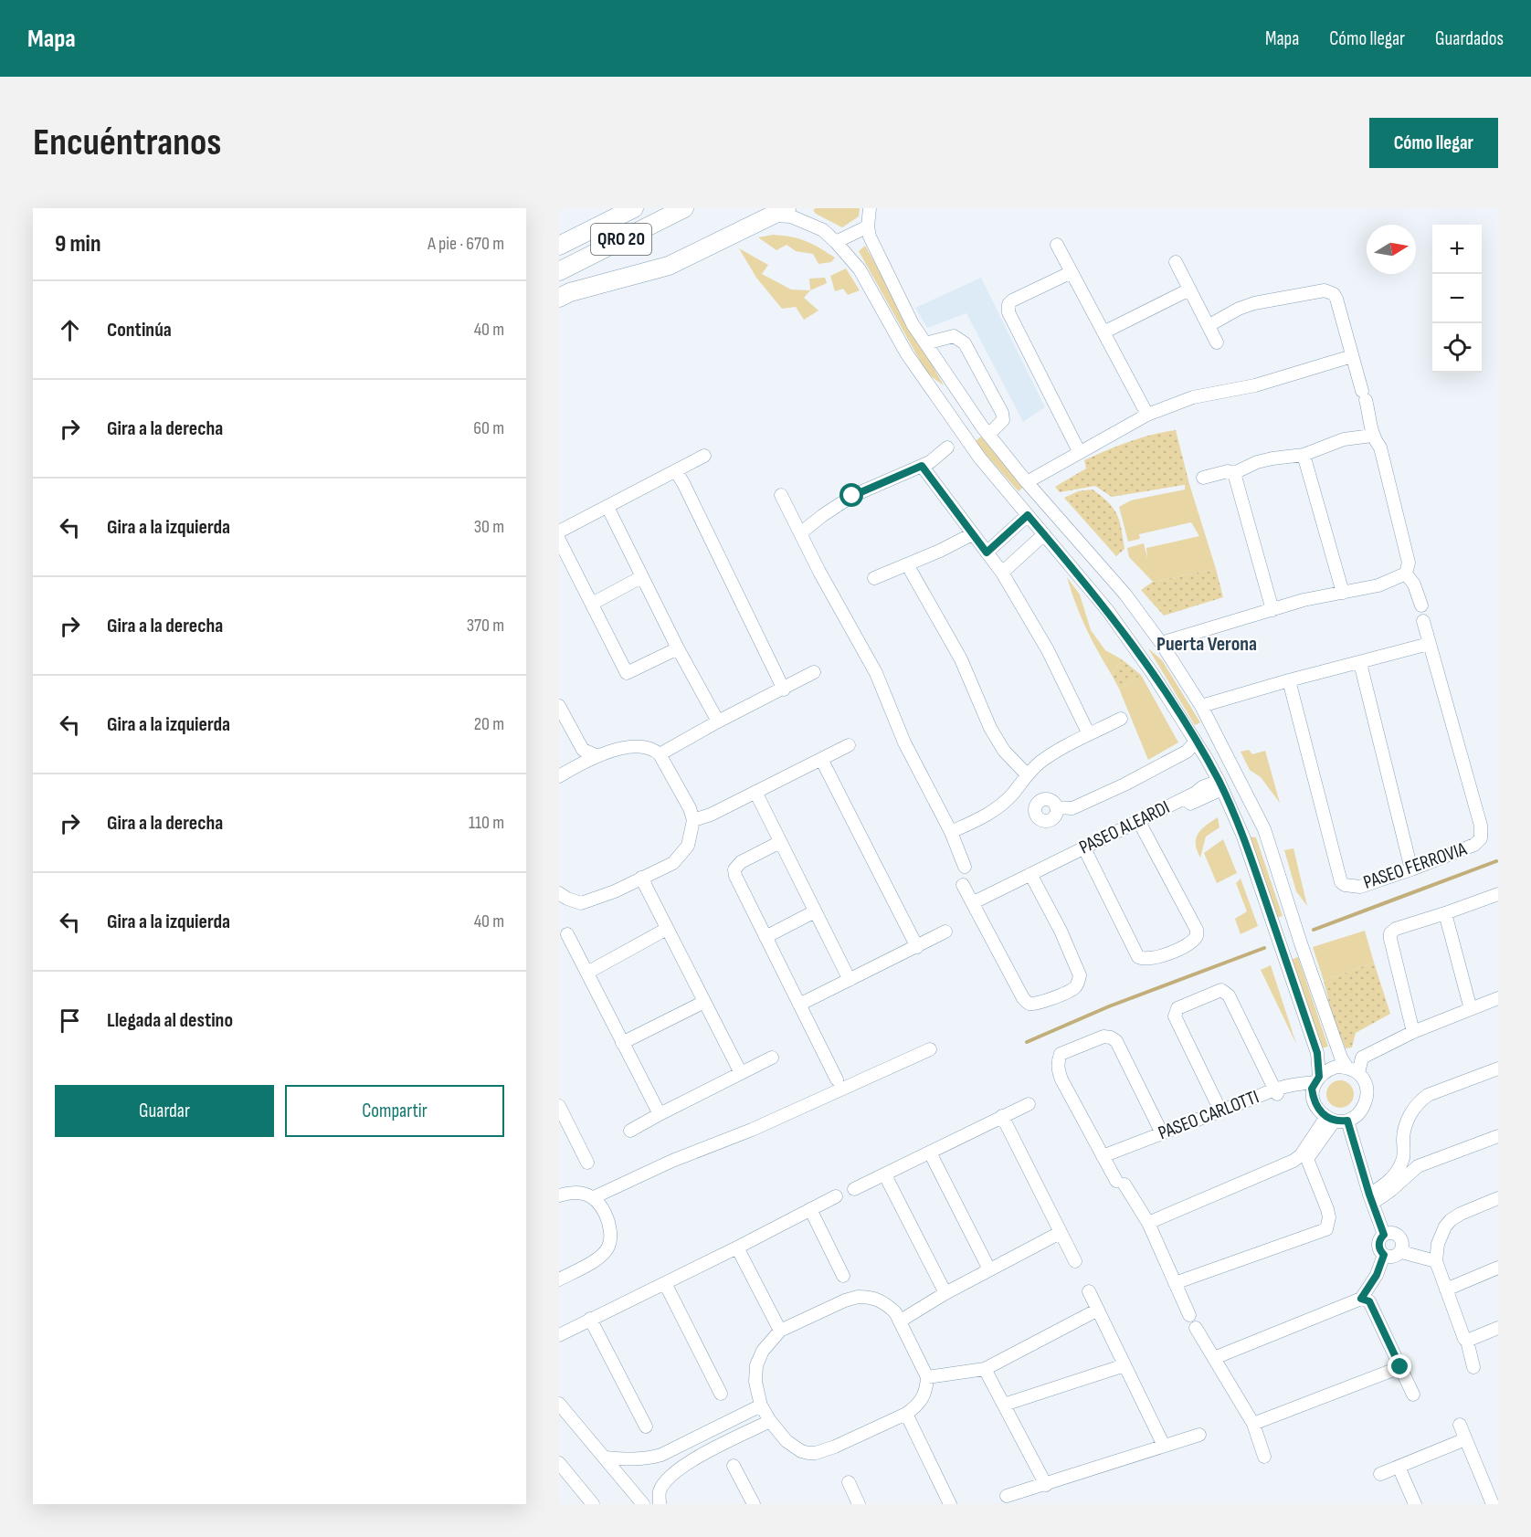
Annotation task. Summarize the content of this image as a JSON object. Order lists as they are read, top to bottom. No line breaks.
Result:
{"streets":{"highway":["QRO 20"],"street":["PASEO ALEARDI","PASEO FERROVIA","PASEO CARLOTTI"]},"districts":["Puerta Verona"],"north":"right","page":{"header":"Mapa","nav":["Mapa","Cómo llegar","Guardados"],"buttons":["Cómo llegar",["Guardar","Compartir"]],"title":"Encuéntranos","heading":["9 min","A pie · 670 m"],"map_buttons":["+","−"],"list":[["Continúa","40 m"],["Gira a la derecha","60 m"],["Gira a la izquierda","30 m"],["Gira a la derecha","370 m"],["Gira a la izquierda","20 m"],["Gira a la derecha","110 m"],["Gira a la izquierda","40 m"],"Llegada al destino"]}}
